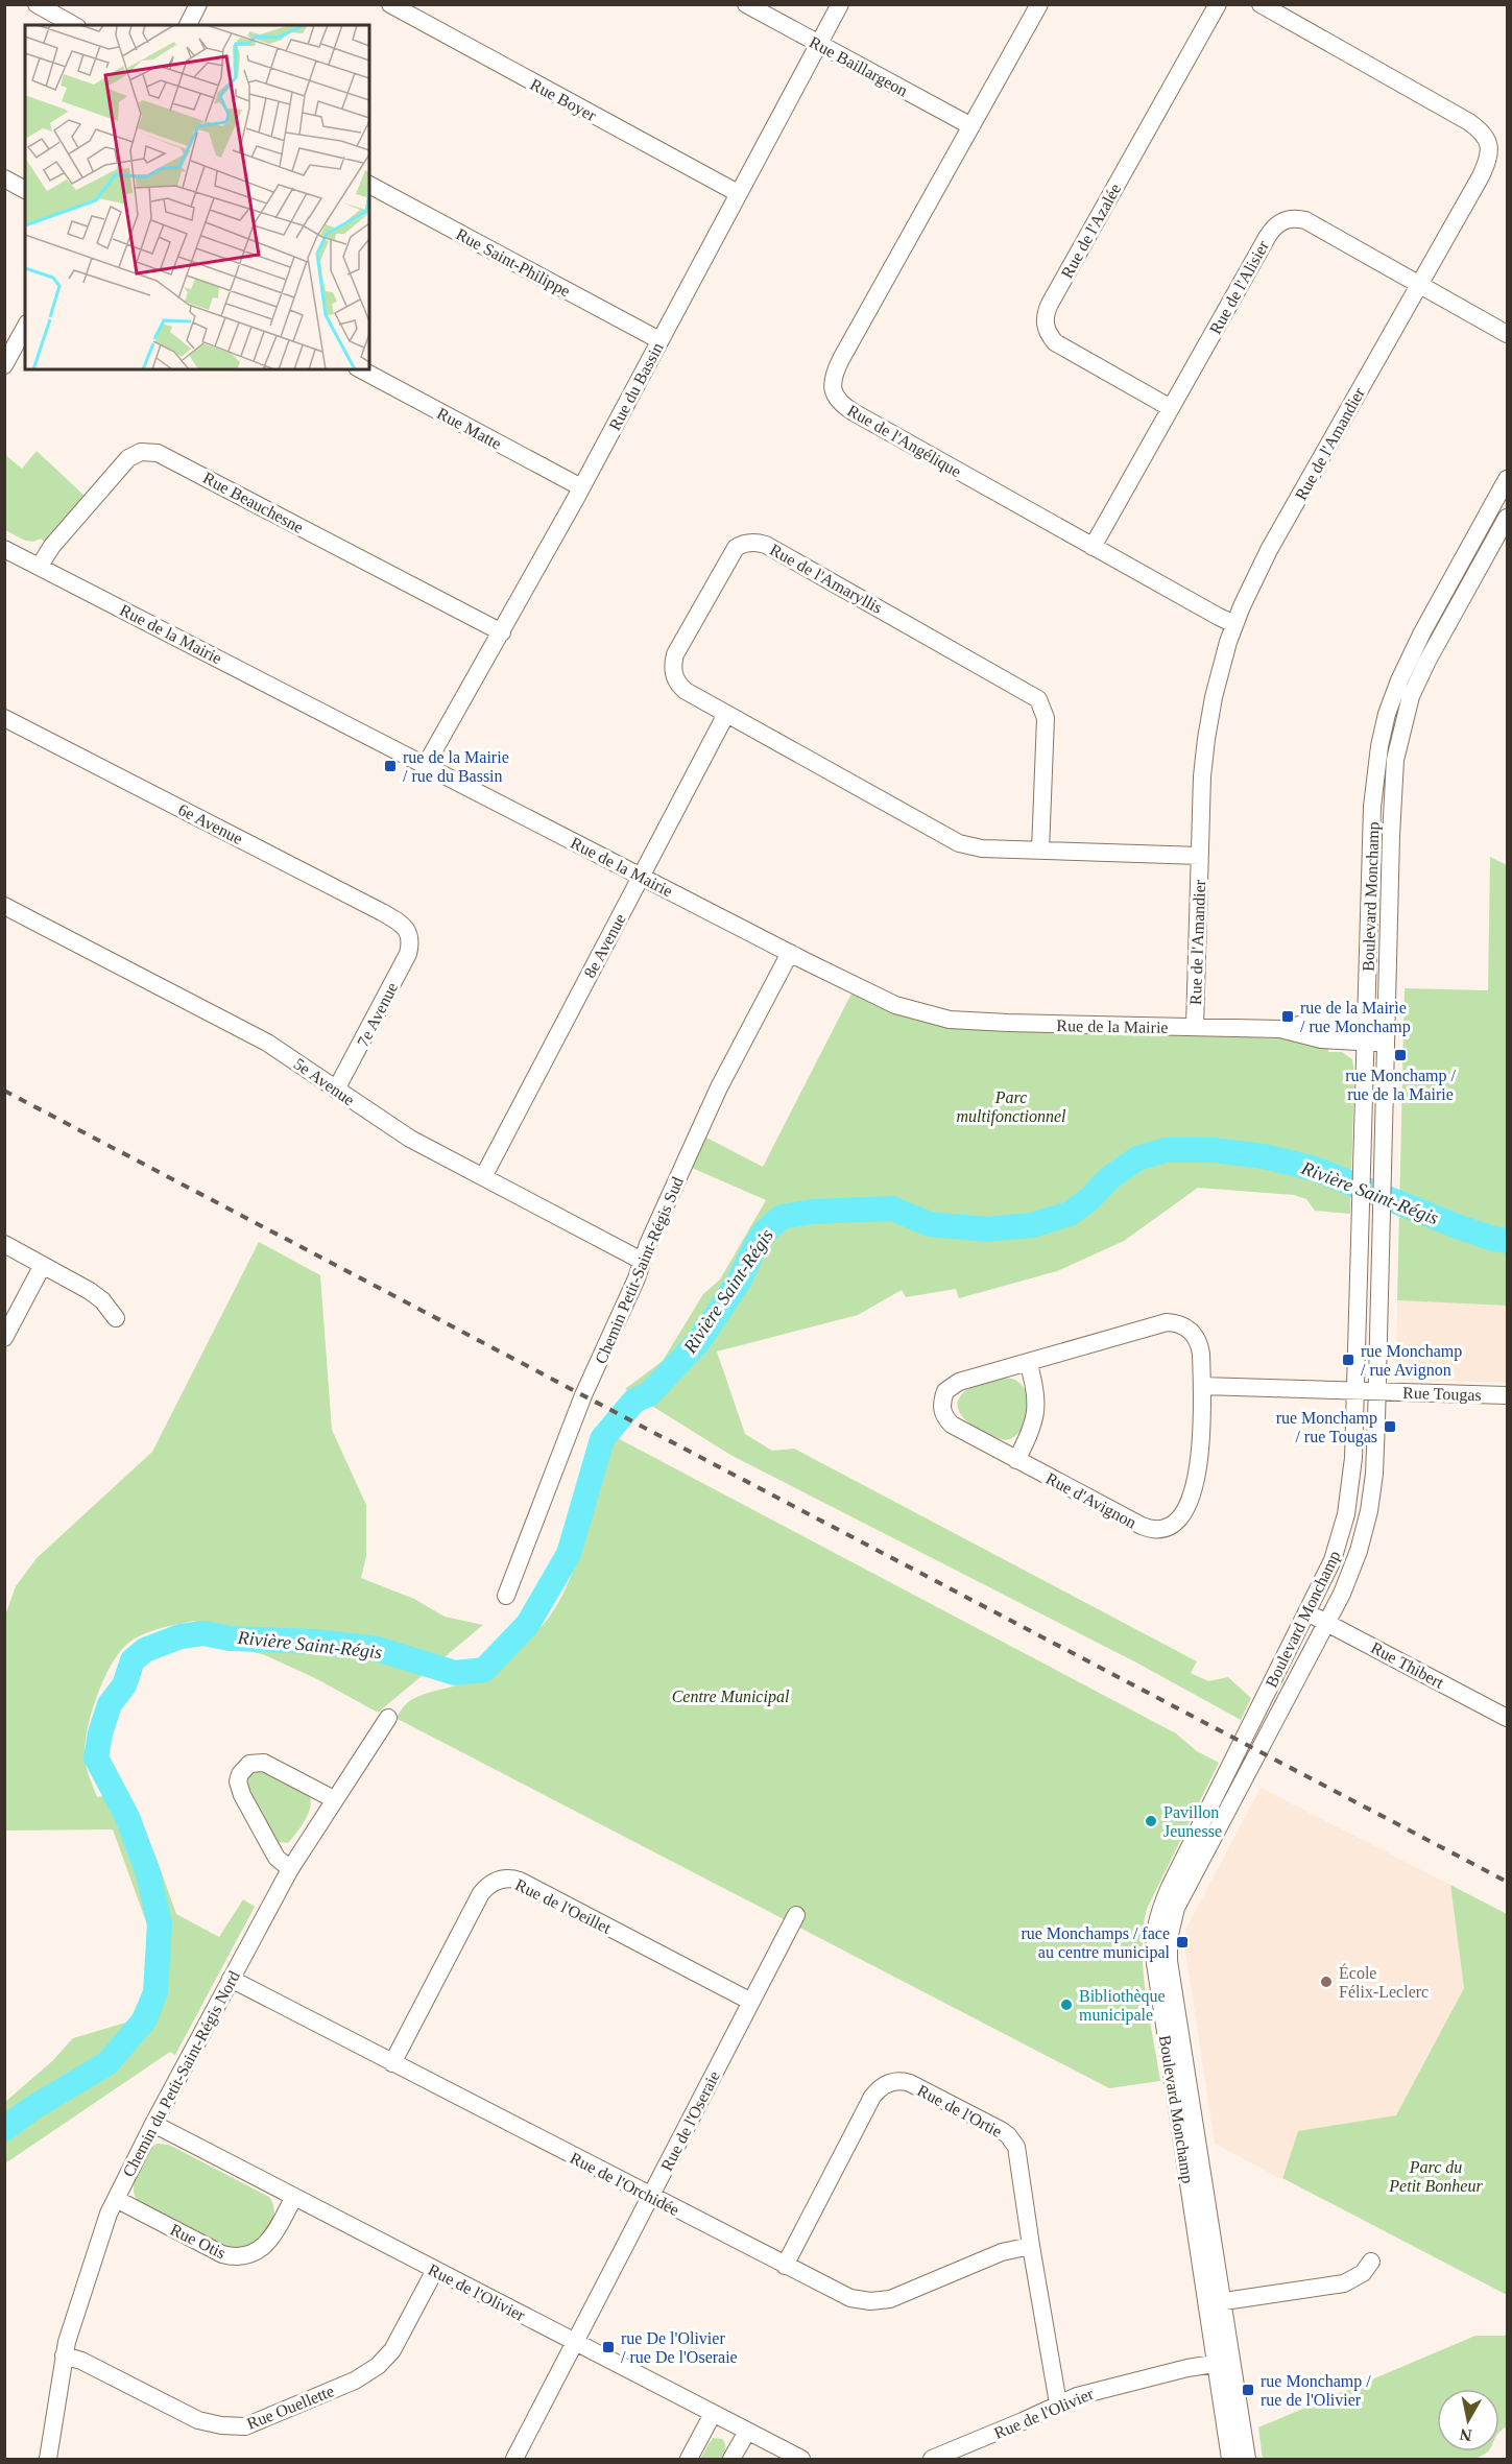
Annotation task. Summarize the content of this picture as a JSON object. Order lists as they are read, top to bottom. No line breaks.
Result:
{"streets":{"street":["Rue Baillargeon","Rue Boyer","Rue de l'Azalée","Rue Saint-Philippe","Rue de l'Alisier","Rue du Bassin","Rue Matte","Rue de l'Angélique","Rue de l'Amandier","Rue Beauchesne","Rue de l'Amaryllis","Rue de la Mairie","6e Avenue","Boulevard Monchamp","8e Avenue","7e Avenue","5e Avenue","Chemin Petit-Saint-Régis Sud","Rue Tougas","Rue d'Avignon","Rue Thibert","Rue de l'Oeillet","Chemin du Petit-Saint-Régis Nord","Rue de l'Ortie","Rue de l'Oseraie","Rue de l'Orchidée","Rue Otis","Rue de l'Olivier","Rue Ouellette"]},"crossings":[["Rue Baillargeon","Rue du Bassin"],["Rue Baillargeon","Rue de l'Angélique"],["Rue Boyer","Rue du Bassin"],["Rue de l'Azalée","Rue de l'Alisier"],["Rue Saint-Philippe","Rue du Bassin"],["Rue de l'Alisier","Rue de l'Angélique"],["Rue de l'Alisier","Rue de l'Amandier"],["Rue du Bassin","Rue Matte"],["Rue du Bassin","Rue Beauchesne"],["Rue du Bassin","Rue de la Mairie"],["Rue de l'Angélique","Rue de l'Amandier"],["Rue de l'Amandier","Rue de l'Amaryllis"],["Rue de l'Amandier","Rue de la Mairie"],["Rue Beauchesne","Rue de la Mairie"],["Rue de l'Amaryllis","8e Avenue"],["Rue de la Mairie","Boulevard Monchamp"],["Rue de la Mairie","8e Avenue"],["Rue de la Mairie","Chemin Petit-Saint-Régis Sud"],["6e Avenue","7e Avenue"],["Boulevard Monchamp","Rue Tougas"],["Boulevard Monchamp","Rue Thibert"],["Boulevard Monchamp","Rue de l'Olivier"],["8e Avenue","5e Avenue"],["7e Avenue","5e Avenue"],["5e Avenue","Chemin Petit-Saint-Régis Sud"],["Rue de l'Oeillet","Rue de l'Oseraie"],["Rue de l'Oeillet","Rue de l'Orchidée"],["Chemin du Petit-Saint-Régis Nord","Rue de l'Orchidée"],["Chemin du Petit-Saint-Régis Nord","Rue Otis"],["Chemin du Petit-Saint-Régis Nord","Rue de l'Olivier"],["Chemin du Petit-Saint-Régis Nord","Rue Ouellette"],["Rue de l'Ortie","Rue de l'Orchidée"],["Rue de l'Ortie","Rue de l'Olivier"],["Rue de l'Oseraie","Rue de l'Orchidée"],["Rue de l'Oseraie","Rue de l'Olivier"],["Rue Otis","Rue de l'Olivier"],["Rue de l'Olivier","Rue Ouellette"]],"water":["Rivière Saint-Régis"],"parks":["Parc multifonctionnel","Centre Municipal","Parc du Petit Bonheur"],"places":{"transit":["rue de la Mairie / rue du Bassin","rue de la Mairie / rue Monchamp","rue Monchamp / rue de la Mairie","rue Monchamp / rue Avignon","rue Monchamp / rue Tougas","rue Monchamps / face au centre municipal","rue De l'Olivier / rue De l'Oseraie","rue Monchamp / rue de l'Olivier"],"other":["Pavillon Jeunesse","École Félix-Leclerc","Bibliothèque municipale"]},"north":"bottom"}
